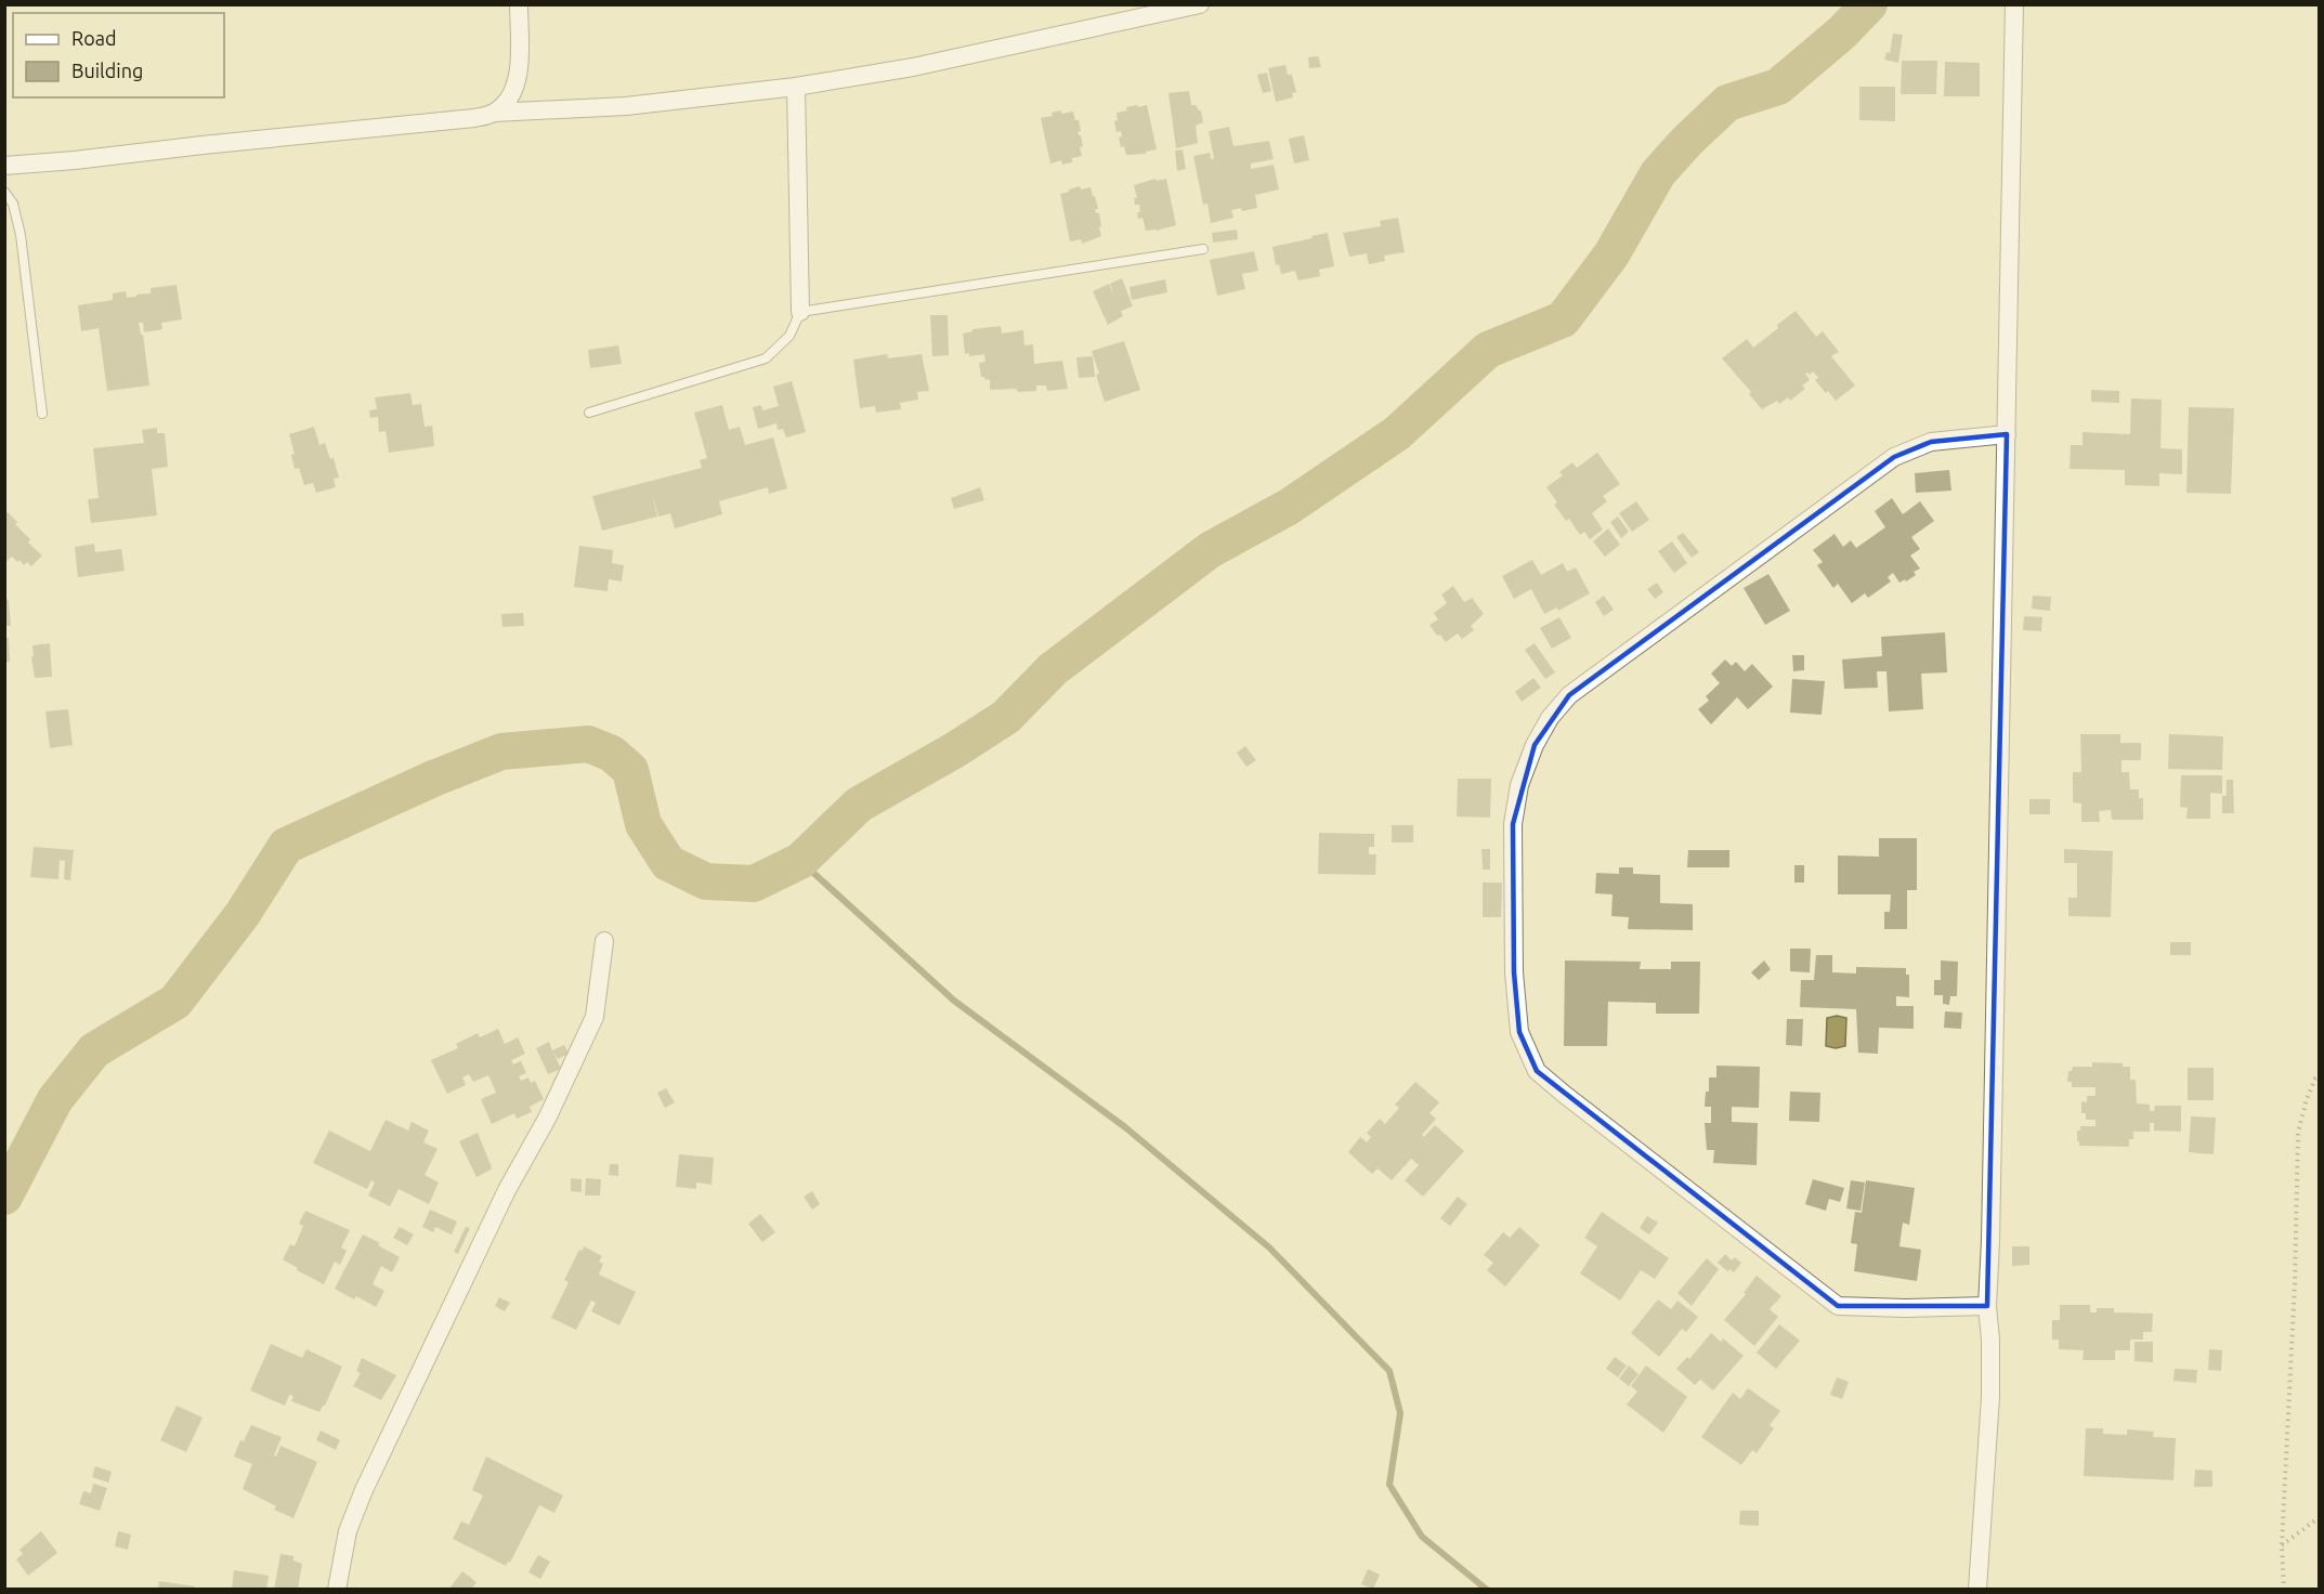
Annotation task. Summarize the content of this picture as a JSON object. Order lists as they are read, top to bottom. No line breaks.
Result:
{"legend":["Road","Building"]}
